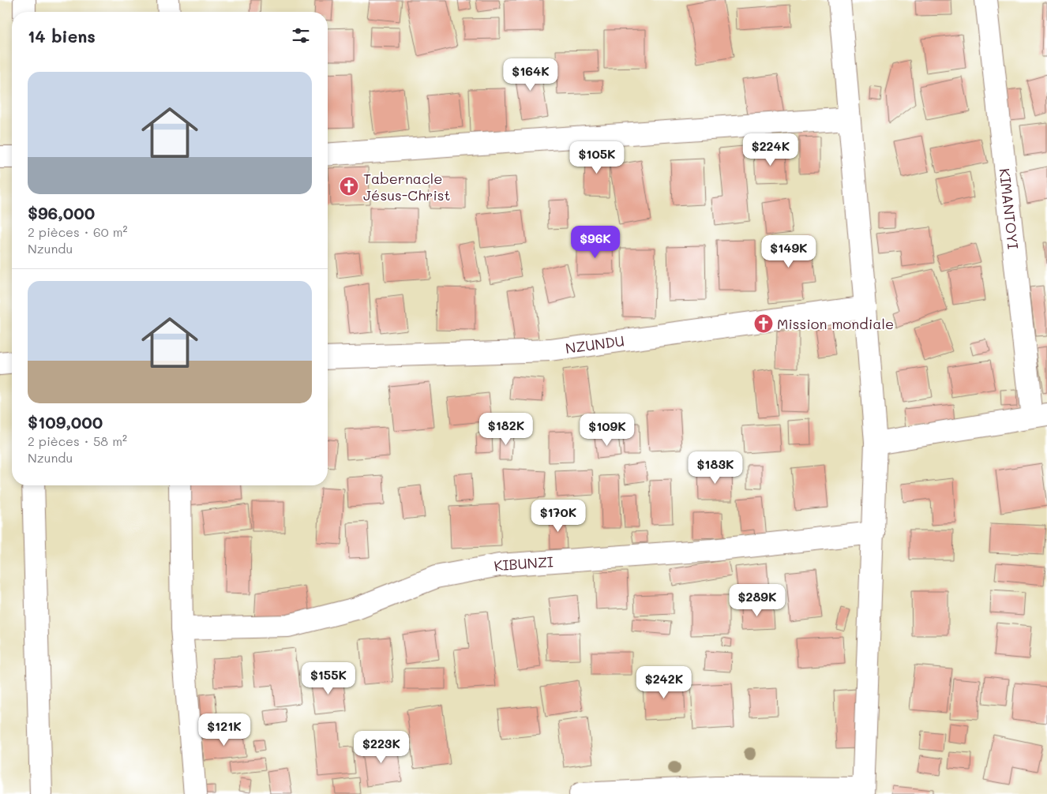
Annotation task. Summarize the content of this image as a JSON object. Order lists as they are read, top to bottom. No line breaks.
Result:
{"streets":{"street":["KIMANTOYI","NZUNDU","KIBUNZI"]},"places":{"church":["Tabernacle Jésus-Christ","Mission mondiale"]},"page":{"heading":"14 biens","price":["$164K","$224K","$105K","$96K","$149K","$182K","$109K","$183K","$170K","$289K","$155K","$242K","$121K","$223K"],"list":[{"name":"$96,000","note":"2 pièces · 60 m² · Nzundu"},{"name":"$109,000","note":"2 pièces · 58 m² · Nzundu"}]}}
